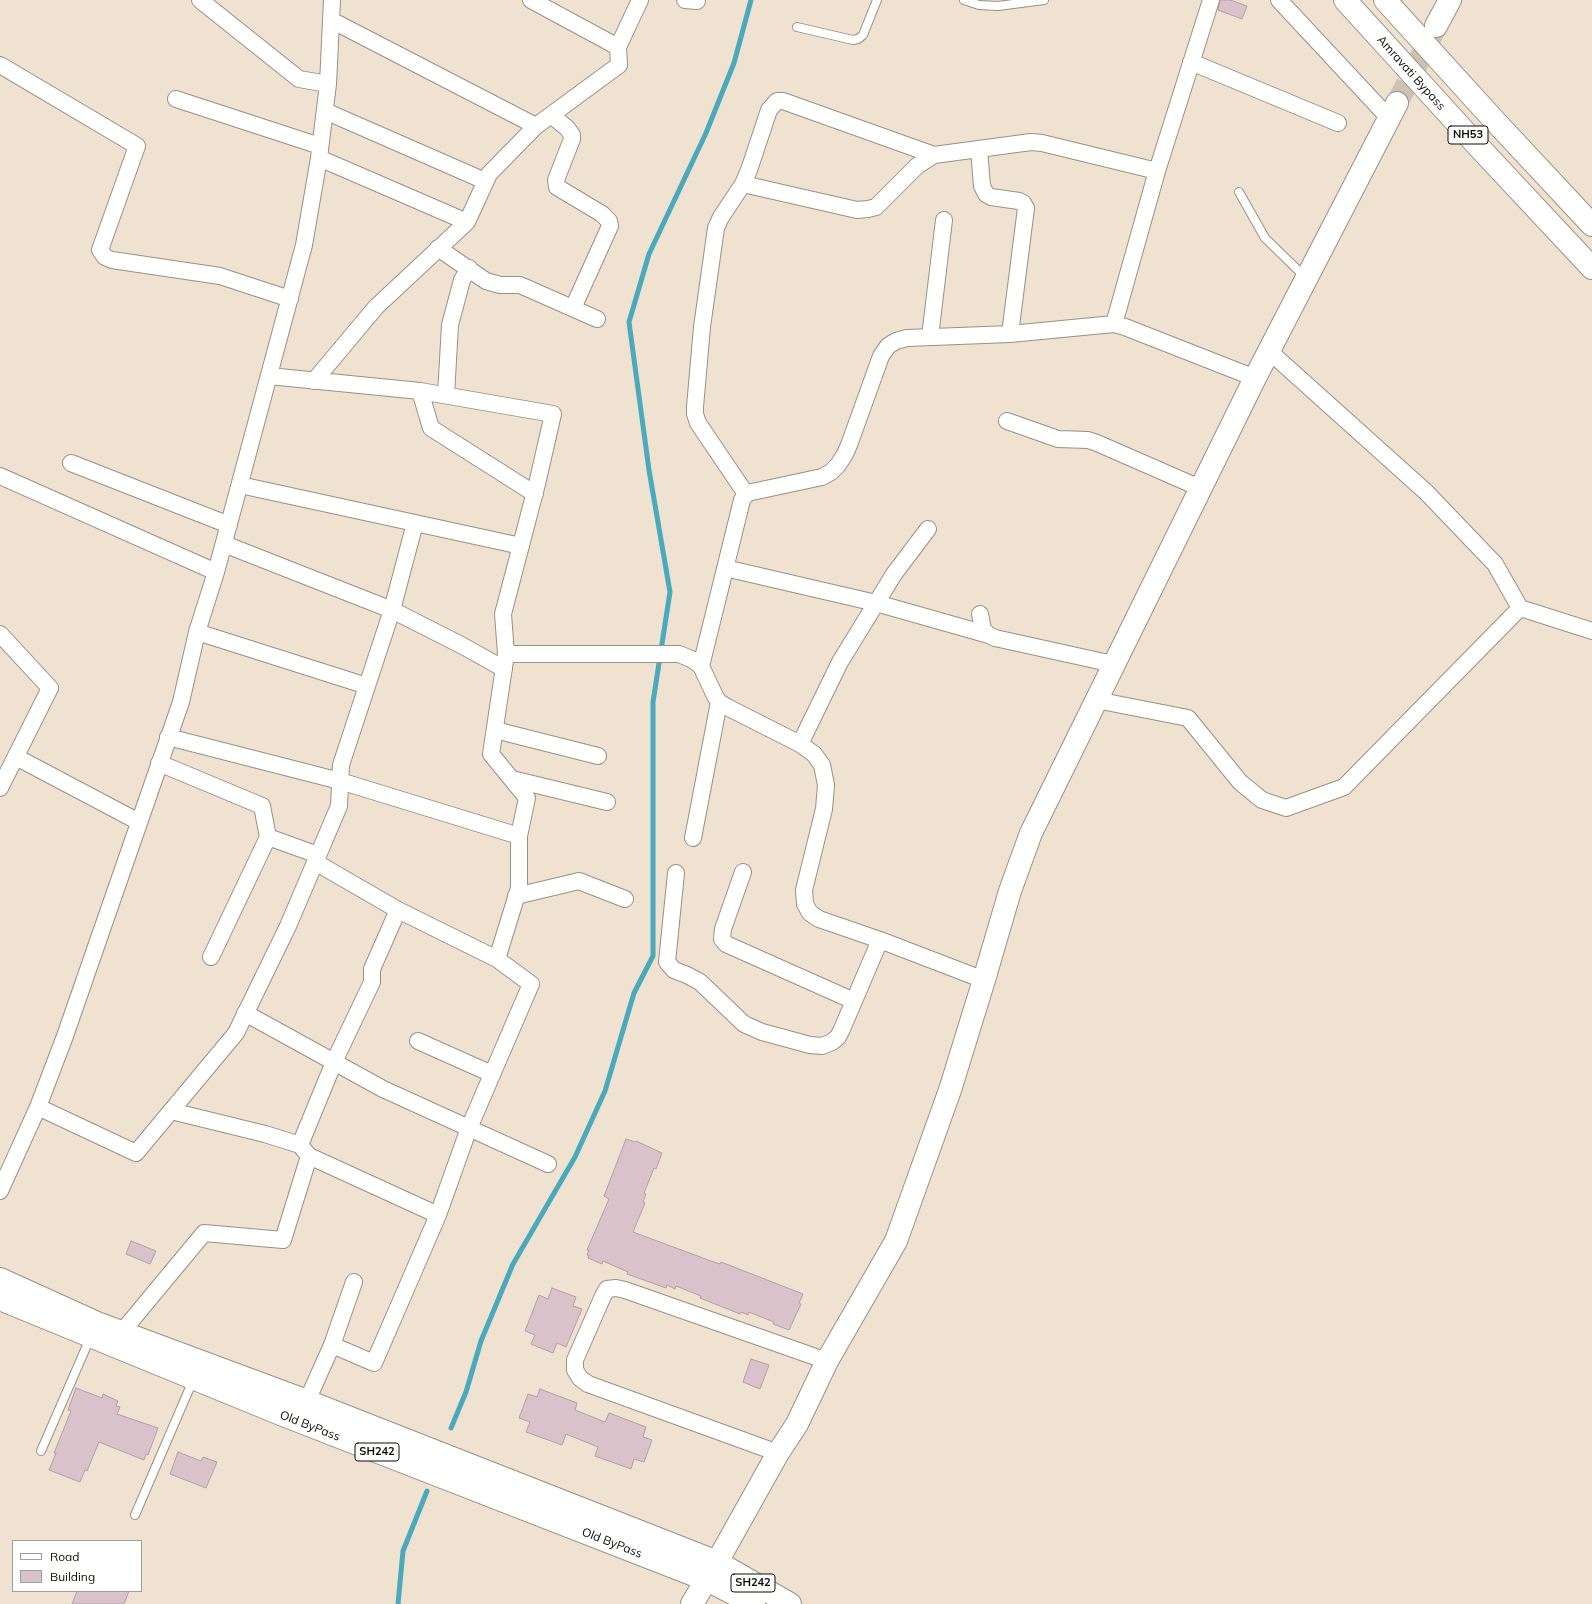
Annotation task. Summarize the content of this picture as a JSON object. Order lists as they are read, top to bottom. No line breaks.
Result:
{"streets":{"main road":["Amravati Bypass","NH53","Old ByPass","SH242"]},"legend":["Road","Building"]}
